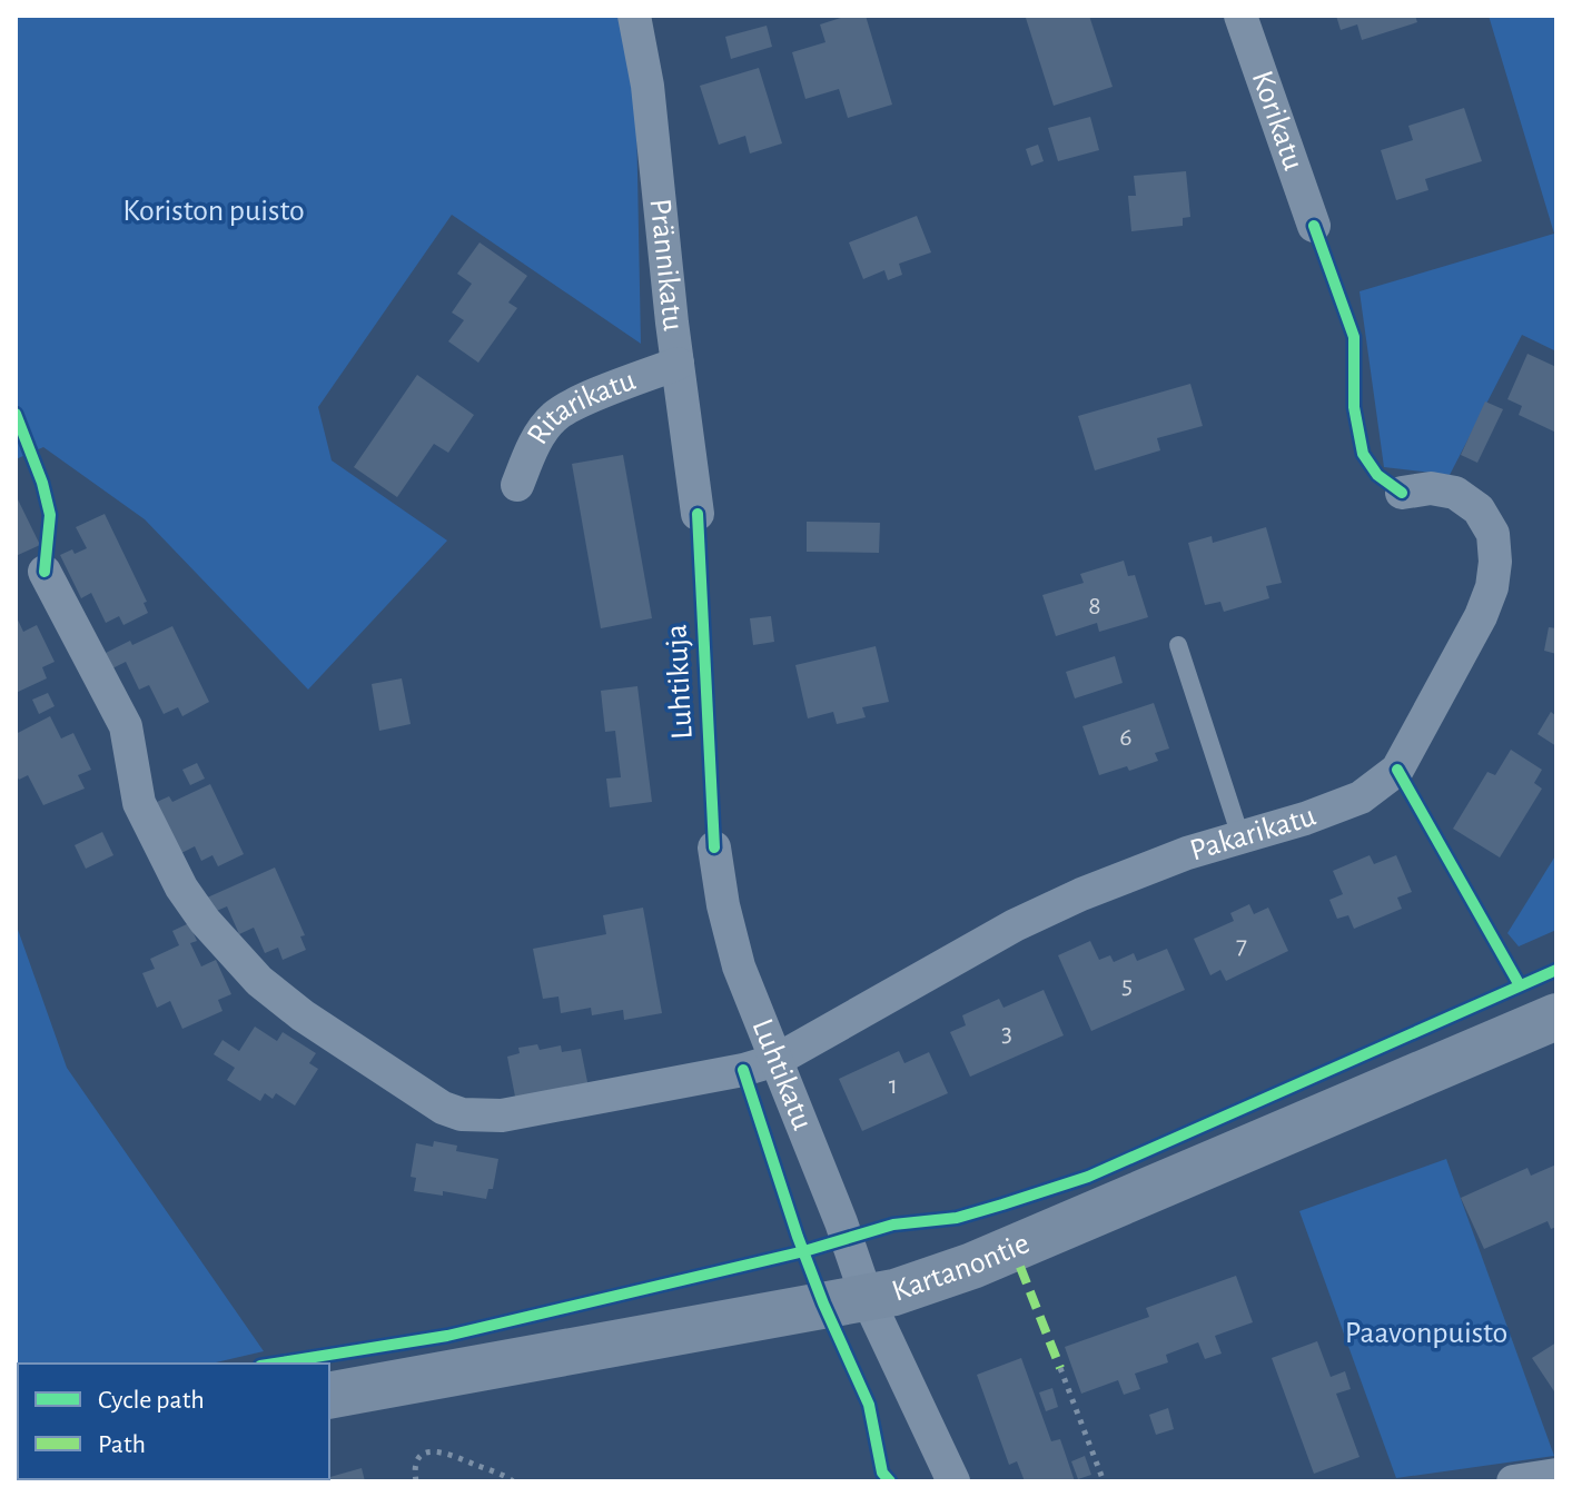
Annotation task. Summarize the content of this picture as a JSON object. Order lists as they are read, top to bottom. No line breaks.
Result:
{"streets":{"street":["Korikatu","Prännikatu","Ritarikatu","Pakarikatu","Luhtikatu","Kartanontie"],"cycle path":["Luhtikuja"]},"crossings":[["Prännikatu","Ritarikatu"],["Pakarikatu","Luhtikatu"],["Luhtikatu","Kartanontie"]],"parks":["Koriston puisto","Paavonpuisto"],"house_numbers":["8","6","7","5","3","1"],"legend":["Cycle path","Path"]}
